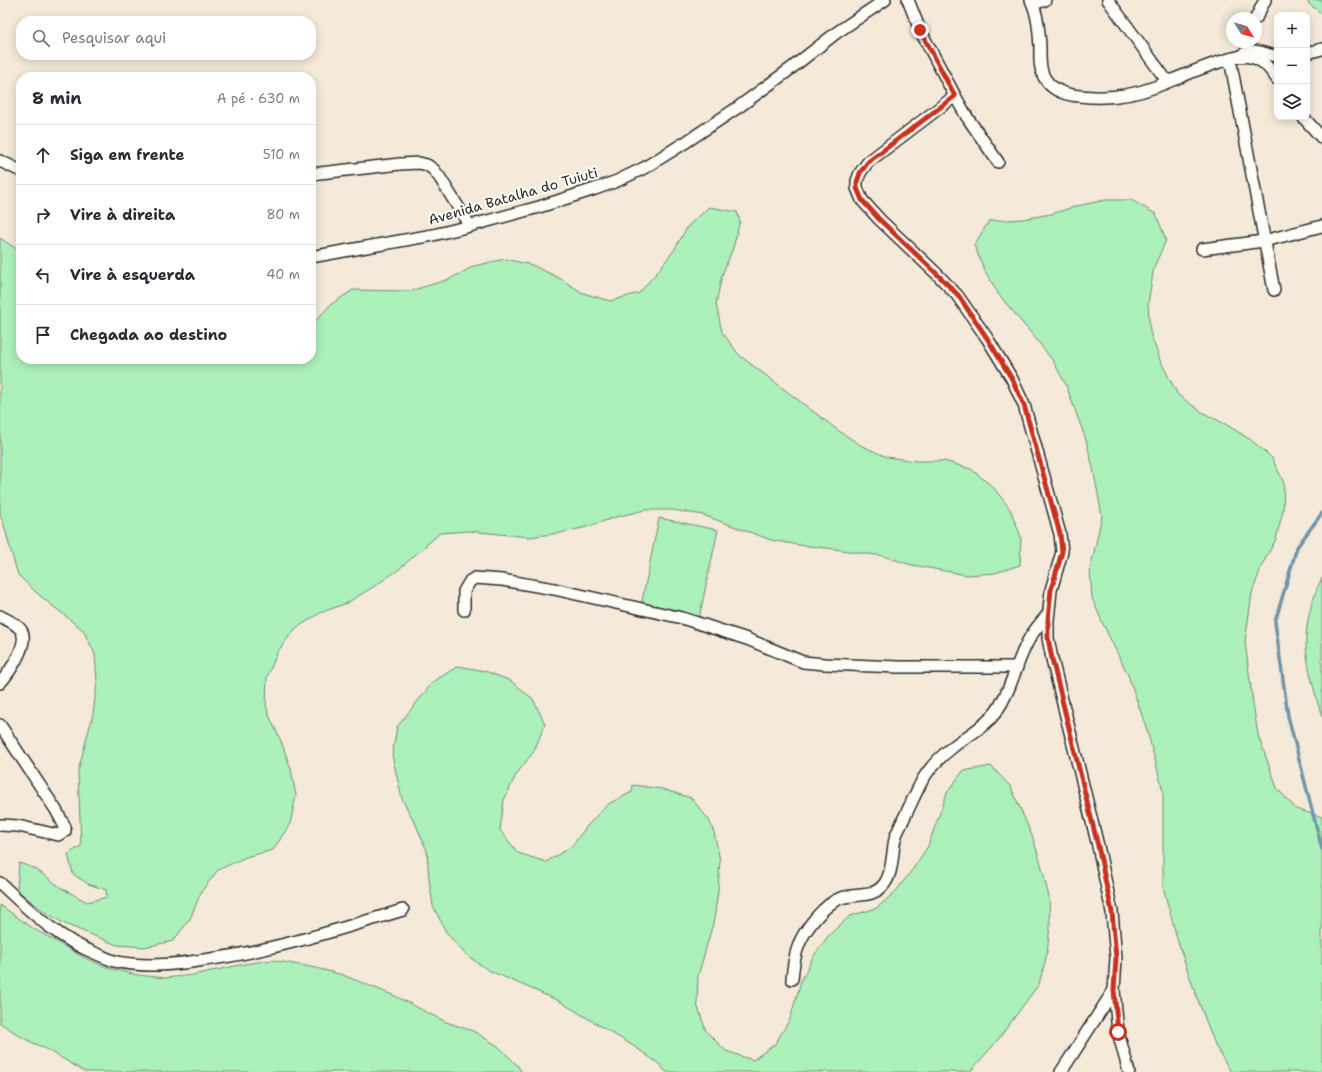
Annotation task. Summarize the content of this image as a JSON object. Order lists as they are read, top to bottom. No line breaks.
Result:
{"streets":{"street":["Avenida Batalha do Tuiuti"]},"north":"bottom right","page":{"map_buttons":["+","−"],"search":"Pesquisar aqui","heading":["8 min","A pé · 630 m"],"list":[["Siga em frente","510 m"],["Vire à direita","80 m"],["Vire à esquerda","40 m"],"Chegada ao destino"]}}
